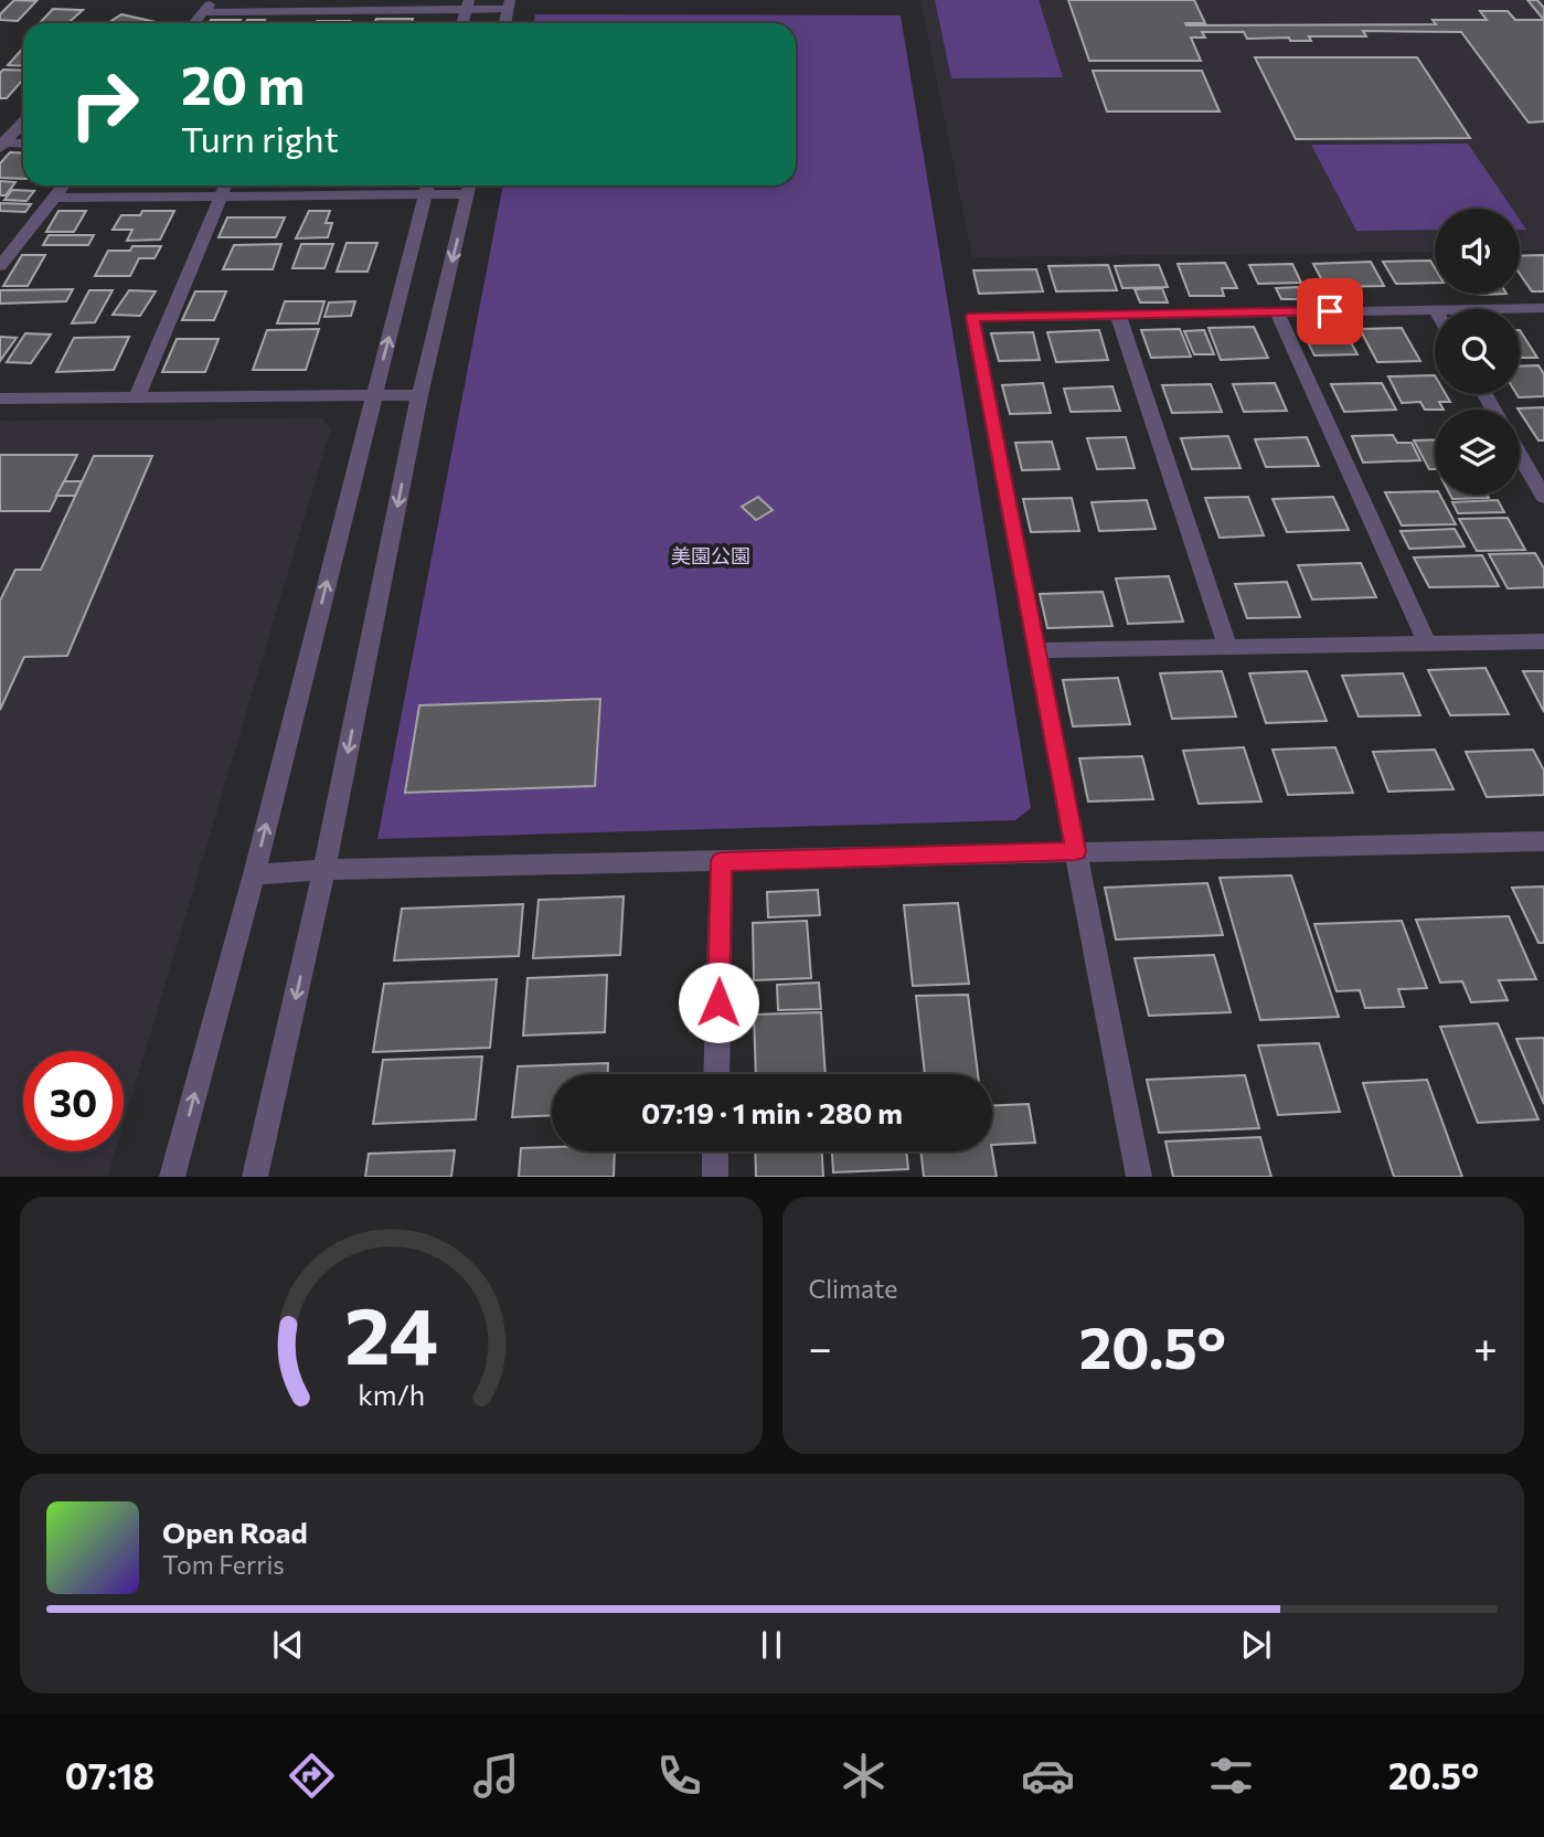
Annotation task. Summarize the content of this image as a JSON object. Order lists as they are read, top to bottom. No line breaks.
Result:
{"parks":["美園公園"],"page":{"turn":["20 m","Turn right"],"limit":"30","trip":"07:19 · 1 min · 280 m","tile":"Climate","heat":["−","20.5°","+"],"song":["Open Road","Tom Ferris"],"tabs":["07:18","20.5°"],"gauge":["24","km/h"]}}
